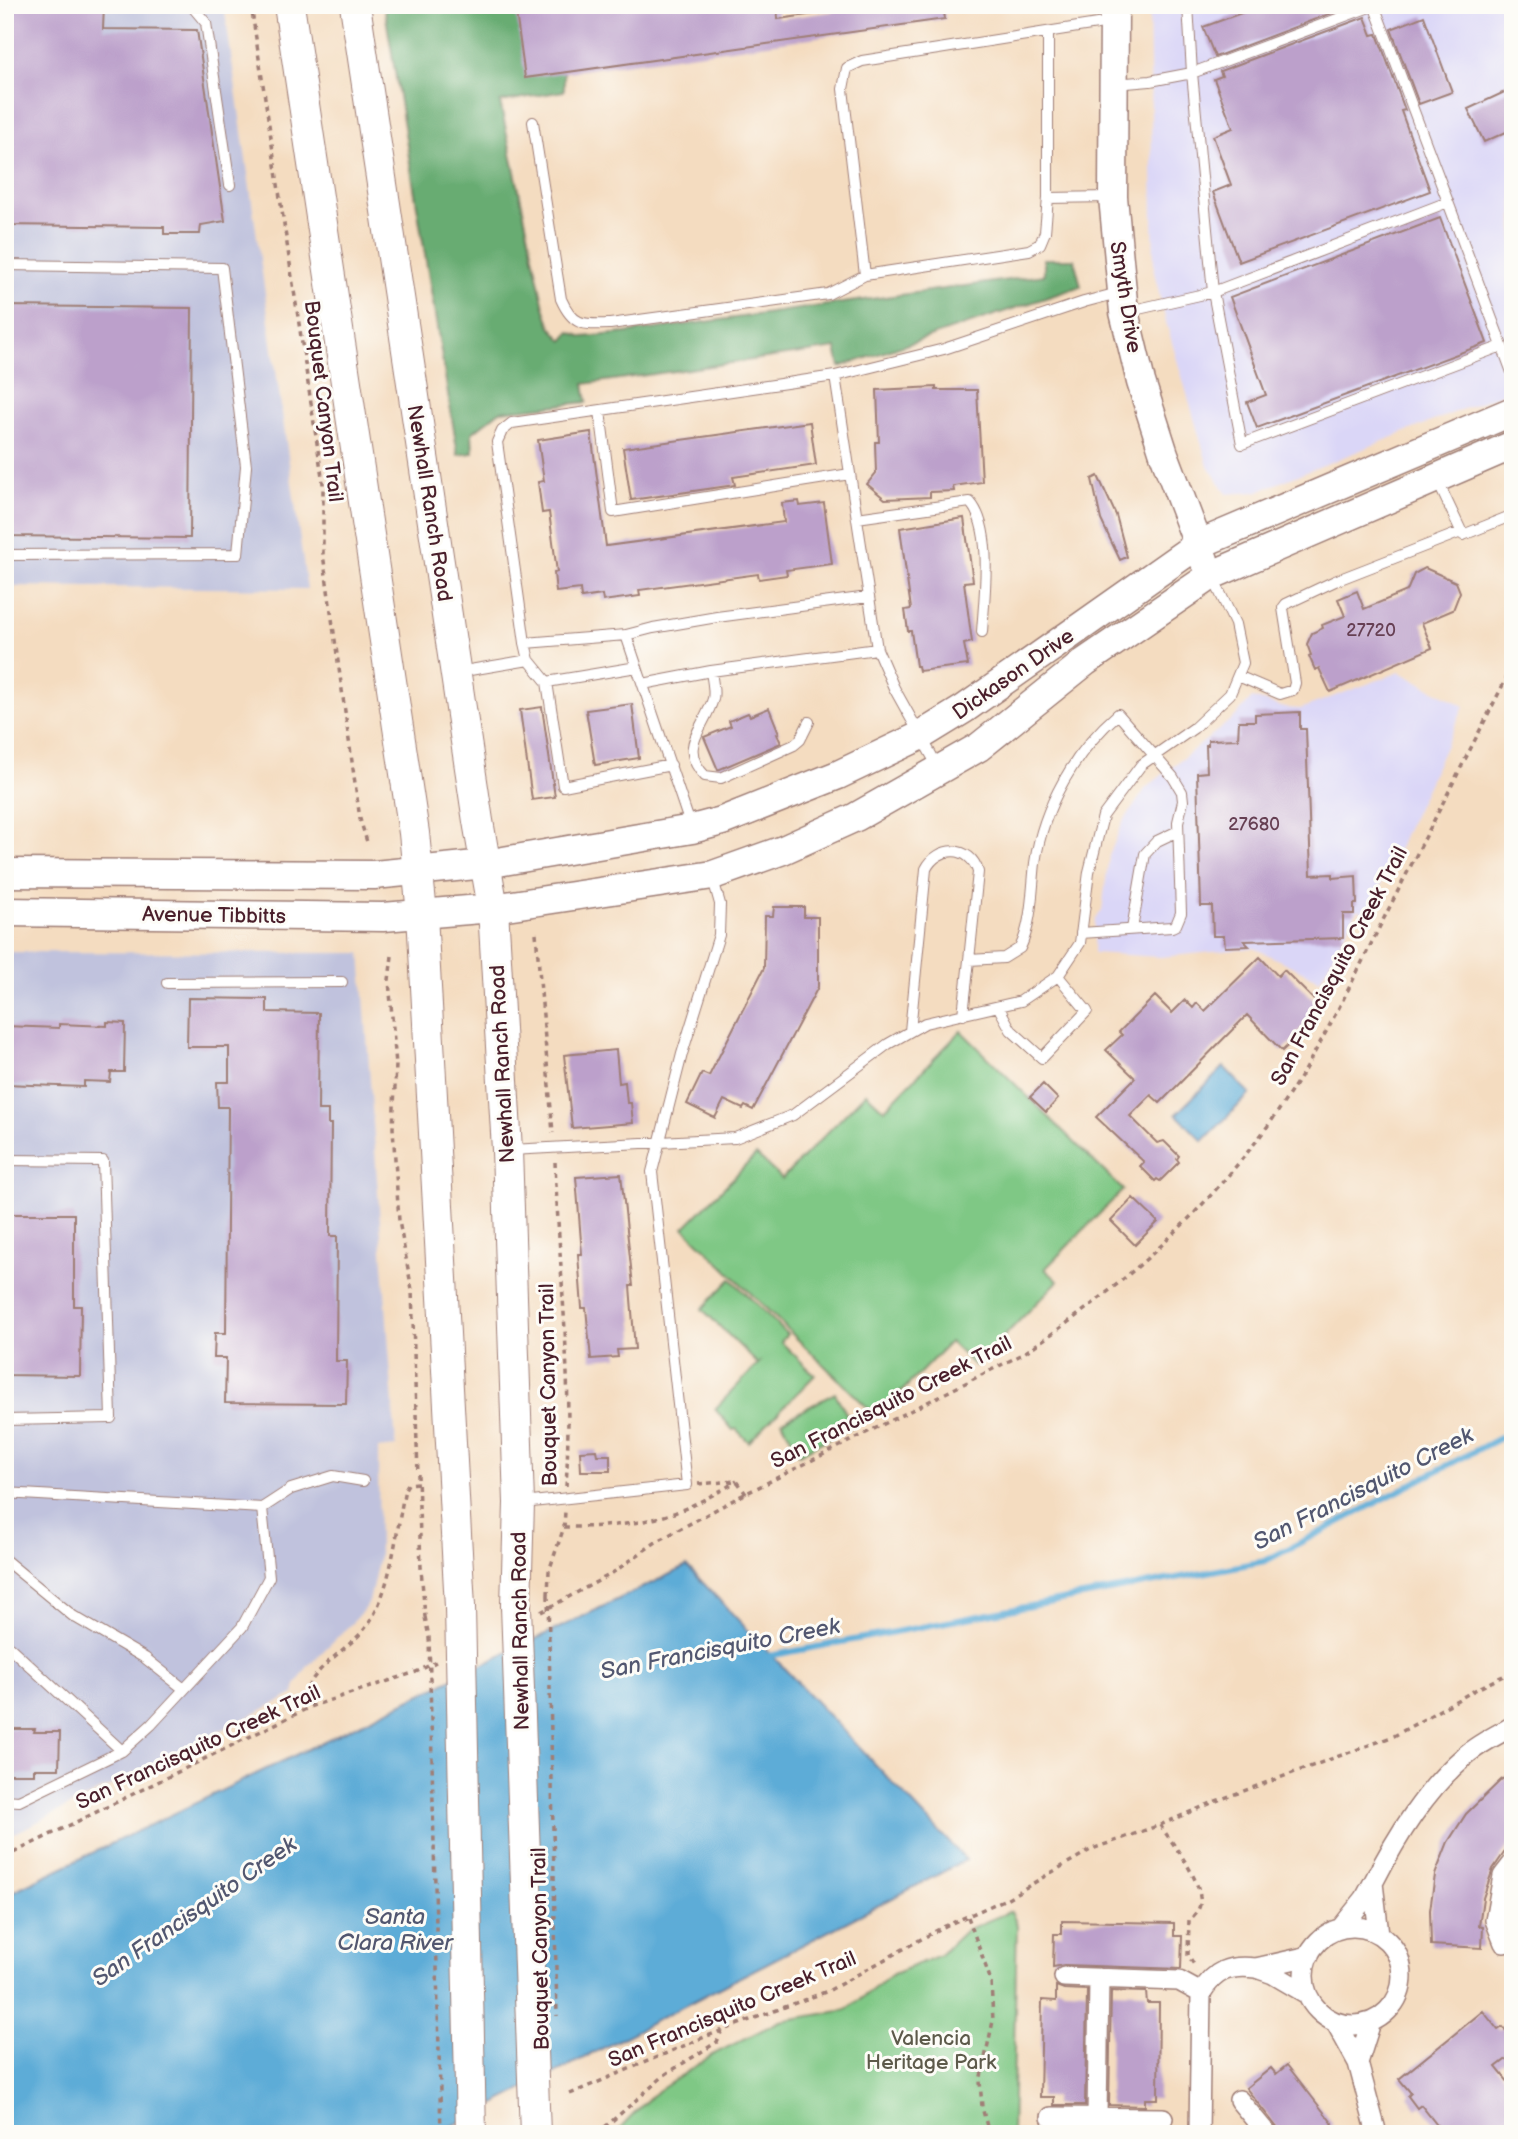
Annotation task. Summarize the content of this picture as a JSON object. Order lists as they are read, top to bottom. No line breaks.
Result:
{"streets":{"main road":["Newhall Ranch Road"],"street":["Smyth Drive","Dickason Drive","Avenue Tibbitts"],"path":["Bouquet Canyon Trail","San Francisquito Creek Trail"]},"crossings":[["Smyth Drive","Dickason Drive"],["Newhall Ranch Road","Dickason Drive"],["Newhall Ranch Road","Avenue Tibbitts"],["Newhall Ranch Road","San Francisquito Creek Trail"],["Dickason Drive","Avenue Tibbitts"]],"water":["San Francisquito Creek","Santa Clara River"],"parks":["Valencia Heritage Park"],"house_numbers":["27720","27680"]}
